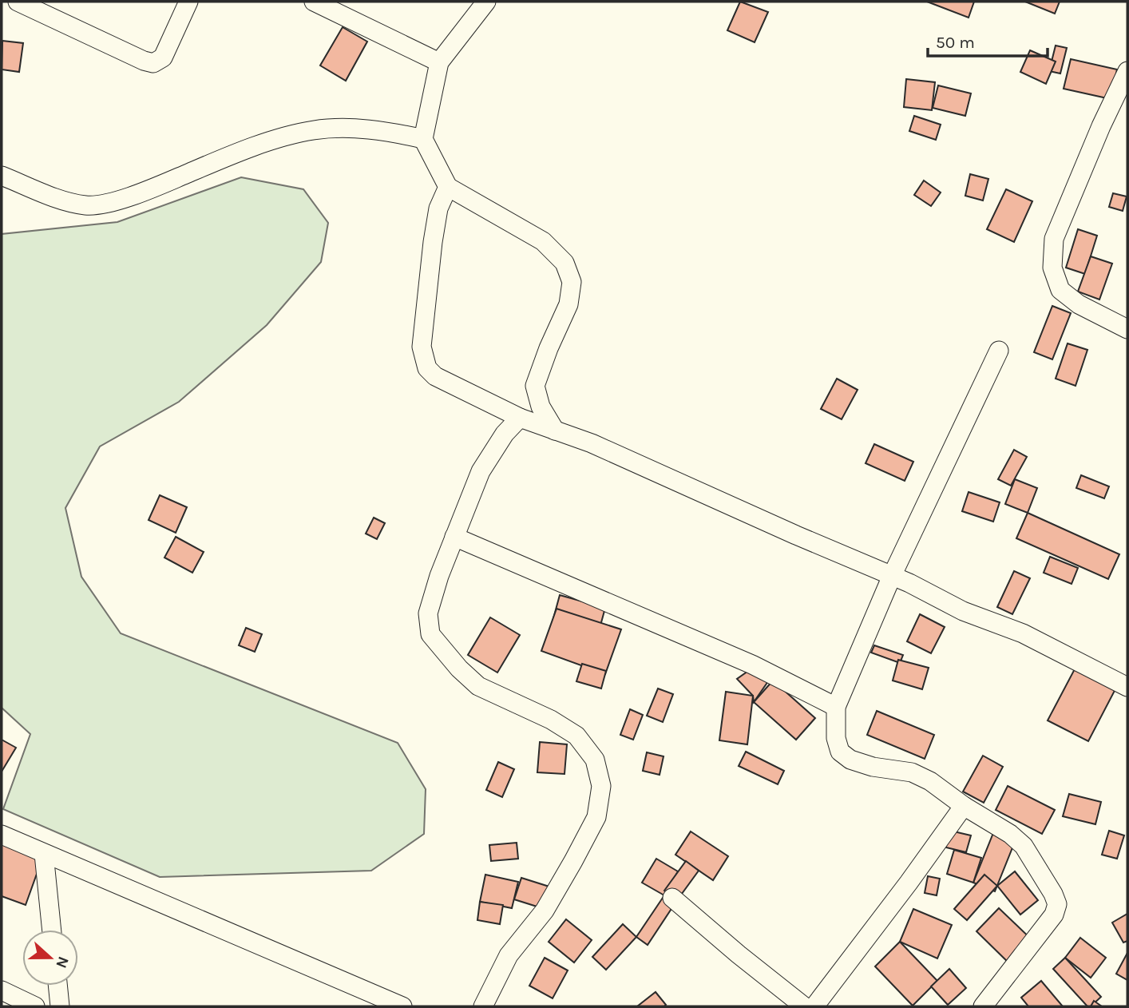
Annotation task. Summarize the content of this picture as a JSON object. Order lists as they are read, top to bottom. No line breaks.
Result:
{"scale_bar":"50 m","north":"right"}
